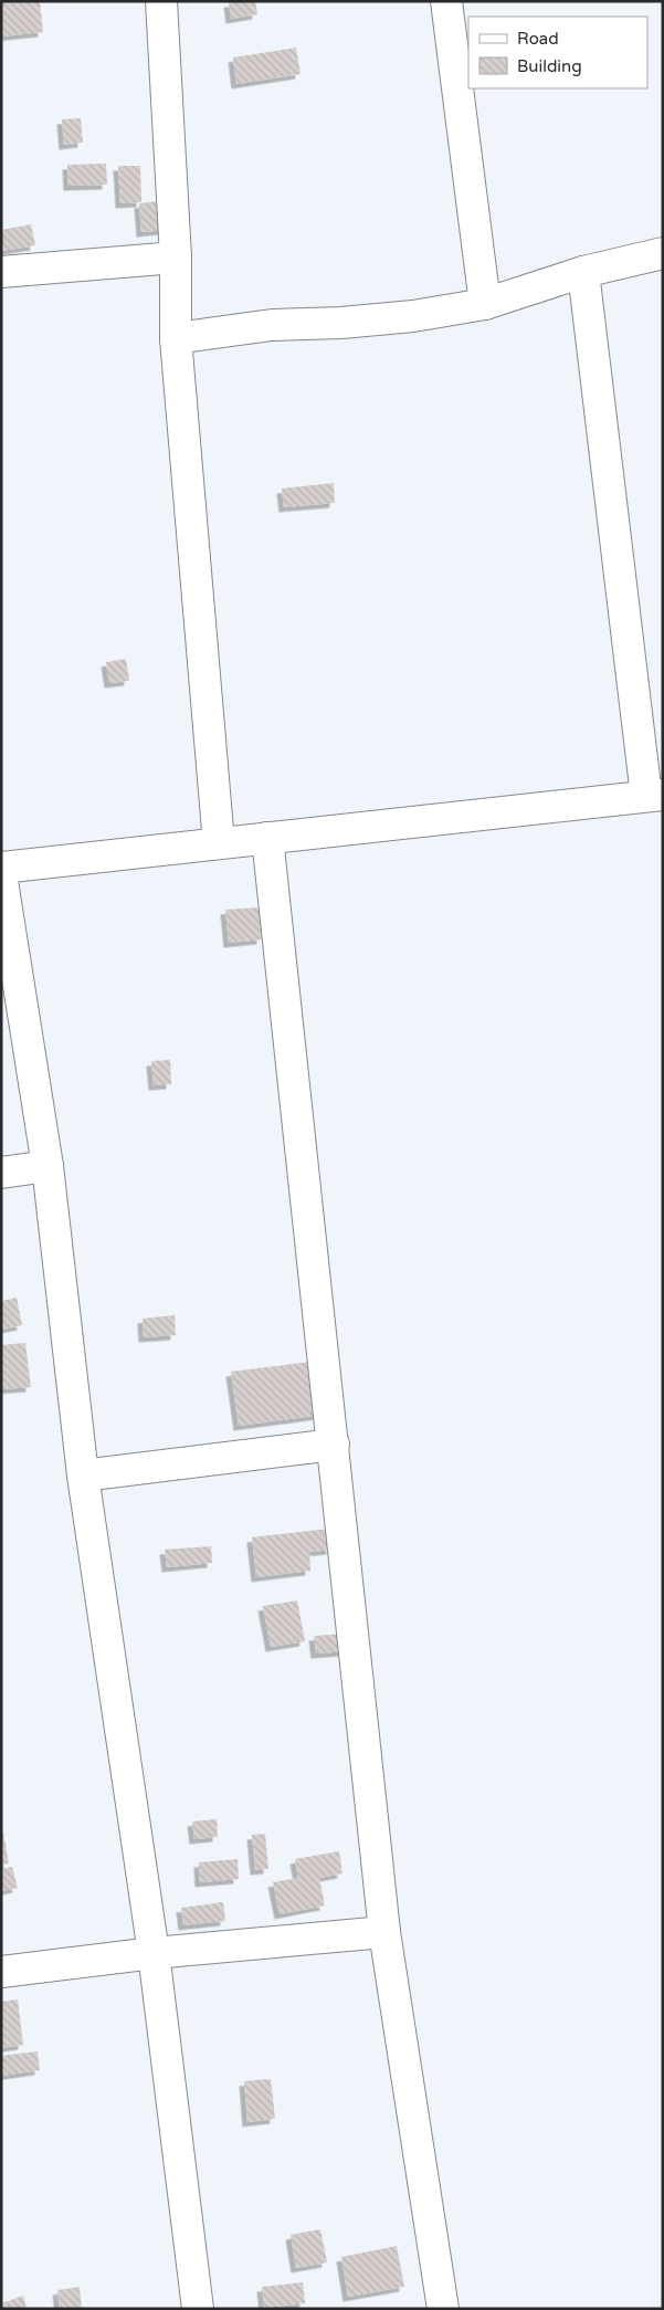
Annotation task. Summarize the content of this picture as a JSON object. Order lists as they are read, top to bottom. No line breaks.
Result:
{"legend":["Road","Building"]}
